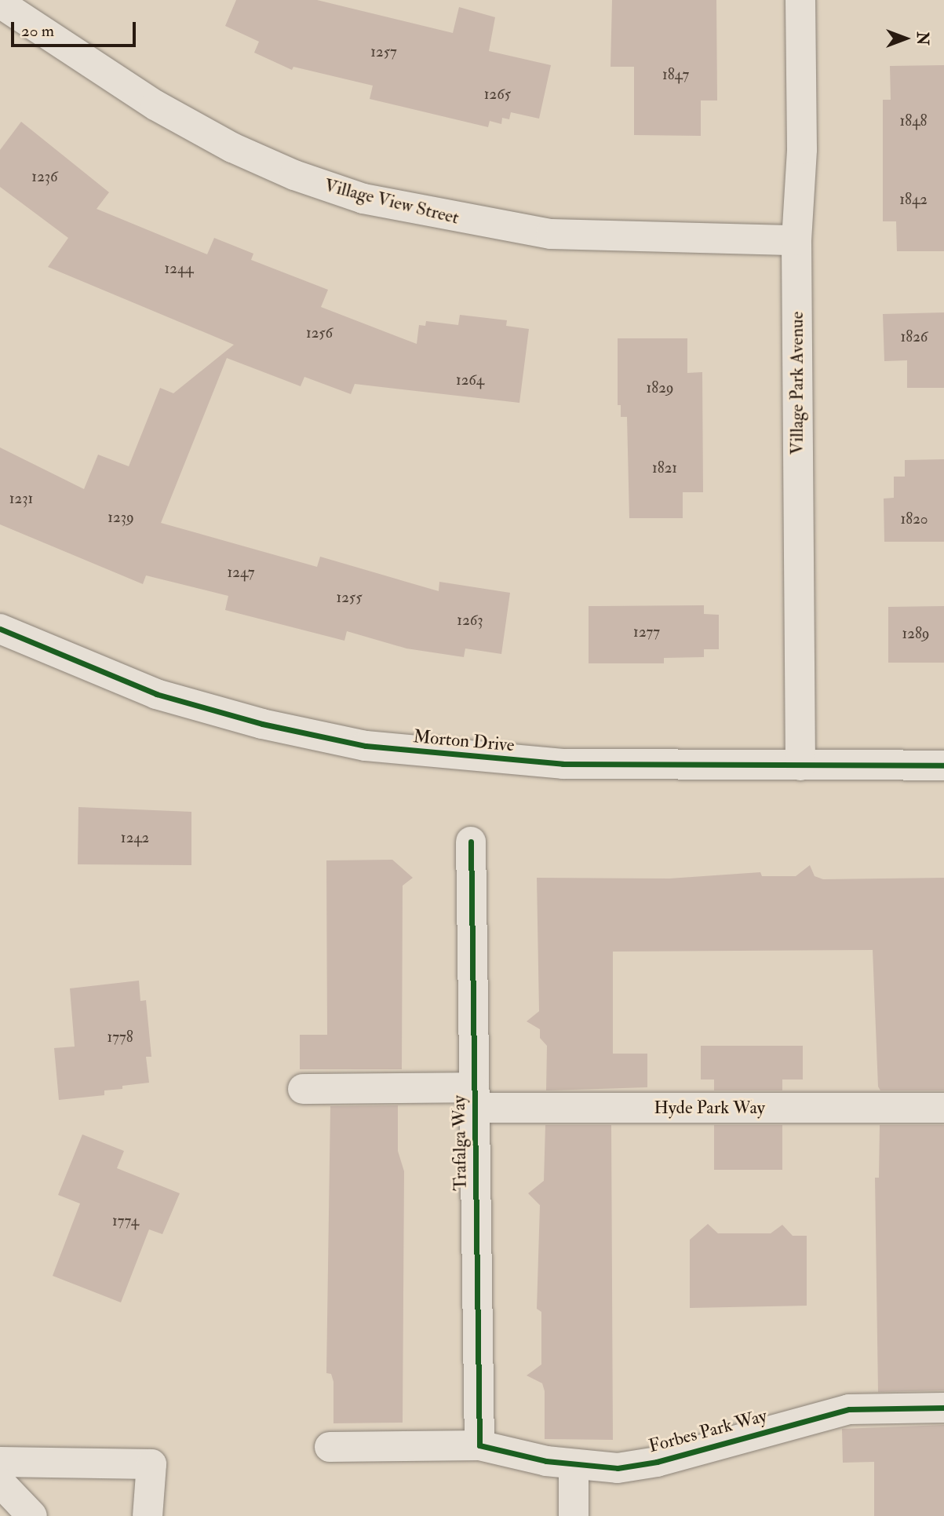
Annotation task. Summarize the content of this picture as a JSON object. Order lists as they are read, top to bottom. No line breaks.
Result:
{"streets":{"street":["Village View Street","Village Park Avenue","Morton Drive","Hyde Park Way","Trafalga Way","Forbes Park Way"]},"crossings":[["Village View Street","Village Park Avenue"],["Village Park Avenue","Morton Drive"],["Hyde Park Way","Trafalga Way"],["Trafalga Way","Forbes Park Way"]],"house_numbers":["1257","1847","1265","1848","1236","1842","1244","1256","1826","1264","1829","1821","1231","1239","1820","1247","1255","1263","1277","1289","1242","1778","1774"],"scale_bar":"20 m","north":"right"}
